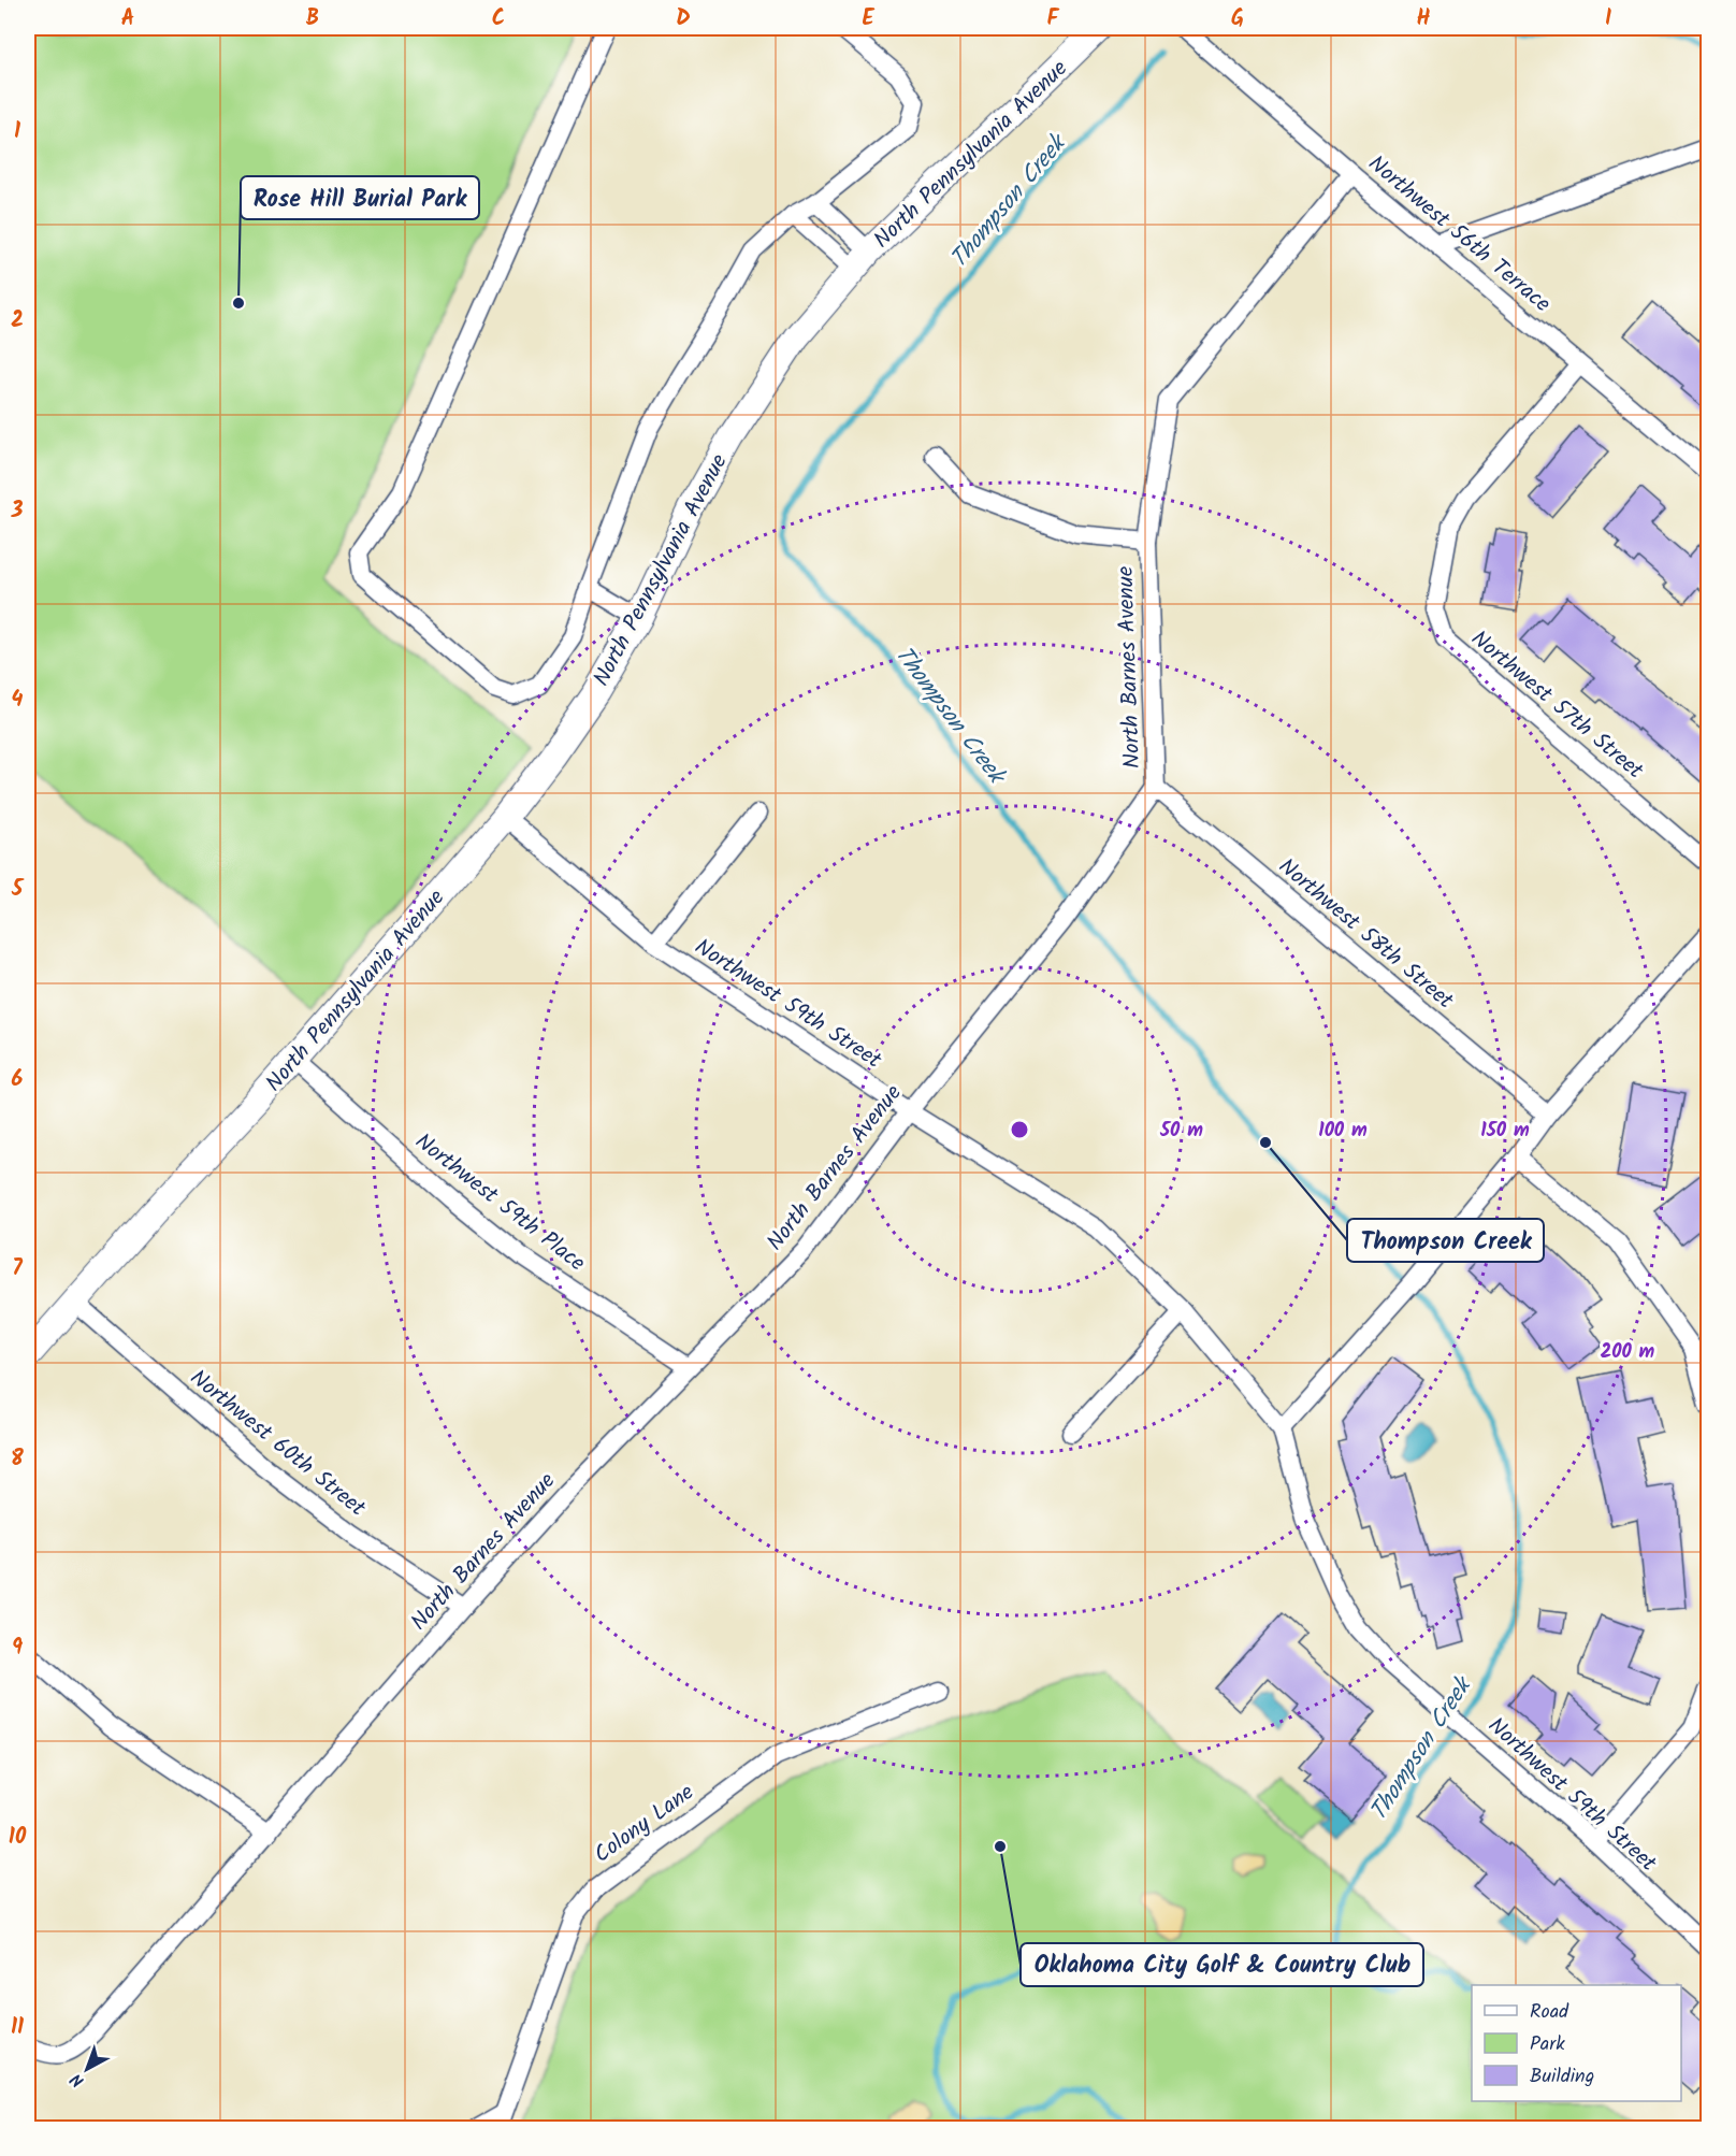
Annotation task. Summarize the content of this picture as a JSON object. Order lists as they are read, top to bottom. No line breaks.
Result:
{"streets":{"main road":["North Pennsylvania Avenue"],"street":["Northwest 56th Terrace","North Barnes Avenue","Northwest 57th Street","Northwest 58th Street","Northwest 59th Street","Northwest 59th Place","Northwest 60th Street","Colony Lane"]},"crossings":[["North Pennsylvania Avenue","Northwest 59th Street"],["North Pennsylvania Avenue","Northwest 59th Place"],["North Pennsylvania Avenue","Northwest 60th Street"],["Northwest 56th Terrace","North Barnes Avenue"],["Northwest 56th Terrace","Northwest 57th Street"],["North Barnes Avenue","Northwest 58th Street"],["North Barnes Avenue","Northwest 59th Street"],["North Barnes Avenue","Northwest 59th Place"],["North Barnes Avenue","Northwest 60th Street"]],"water":["Thompson Creek"],"places":["Rose Hill Burial Park","Thompson Creek","Oklahoma City Golf & Country Club"],"legend":["Road","Park","Building"],"north":"bottom left","grid":{"columns":["A","B","C","D","E","F","G","H","I"],"rows":["1","2","3","4","5","6","7","8","9","10","11"]},"rings":["50 m","100 m","150 m","200 m"]}
